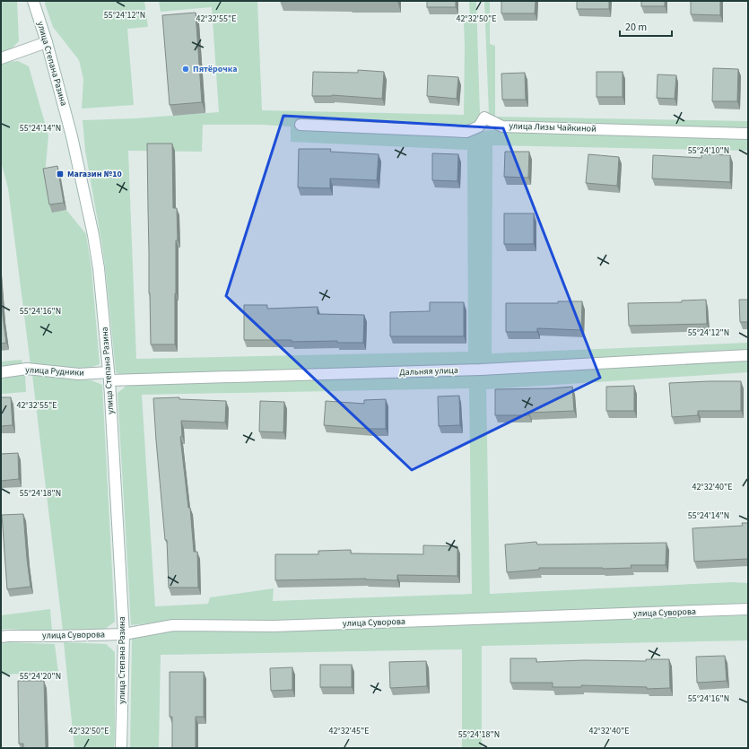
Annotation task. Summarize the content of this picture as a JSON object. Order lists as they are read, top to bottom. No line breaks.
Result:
{"streets":{"street":["улица Степана Разина","улица Лизы Чайкиной","улица Рудники","Дальняя улица","улица Суворова"]},"crossings":[["улица Степана Разина","улица Рудники"],["улица Степана Разина","Дальняя улица"],["улица Степана Разина","улица Суворова"],["улица Рудники","Дальняя улица"]],"places":{"other":["Пятёрочка"],"transit":["Магазин №10"]},"scale_bar":"20 m","coordinates":["55°24'12\"N","42°32'55\"E","42°32'50\"E","55°24'14\"N","55°24'10\"N","55°24'16\"N","42°32'40\"E","55°24'18\"N","55°24'20\"N","42°32'45\"E"]}
